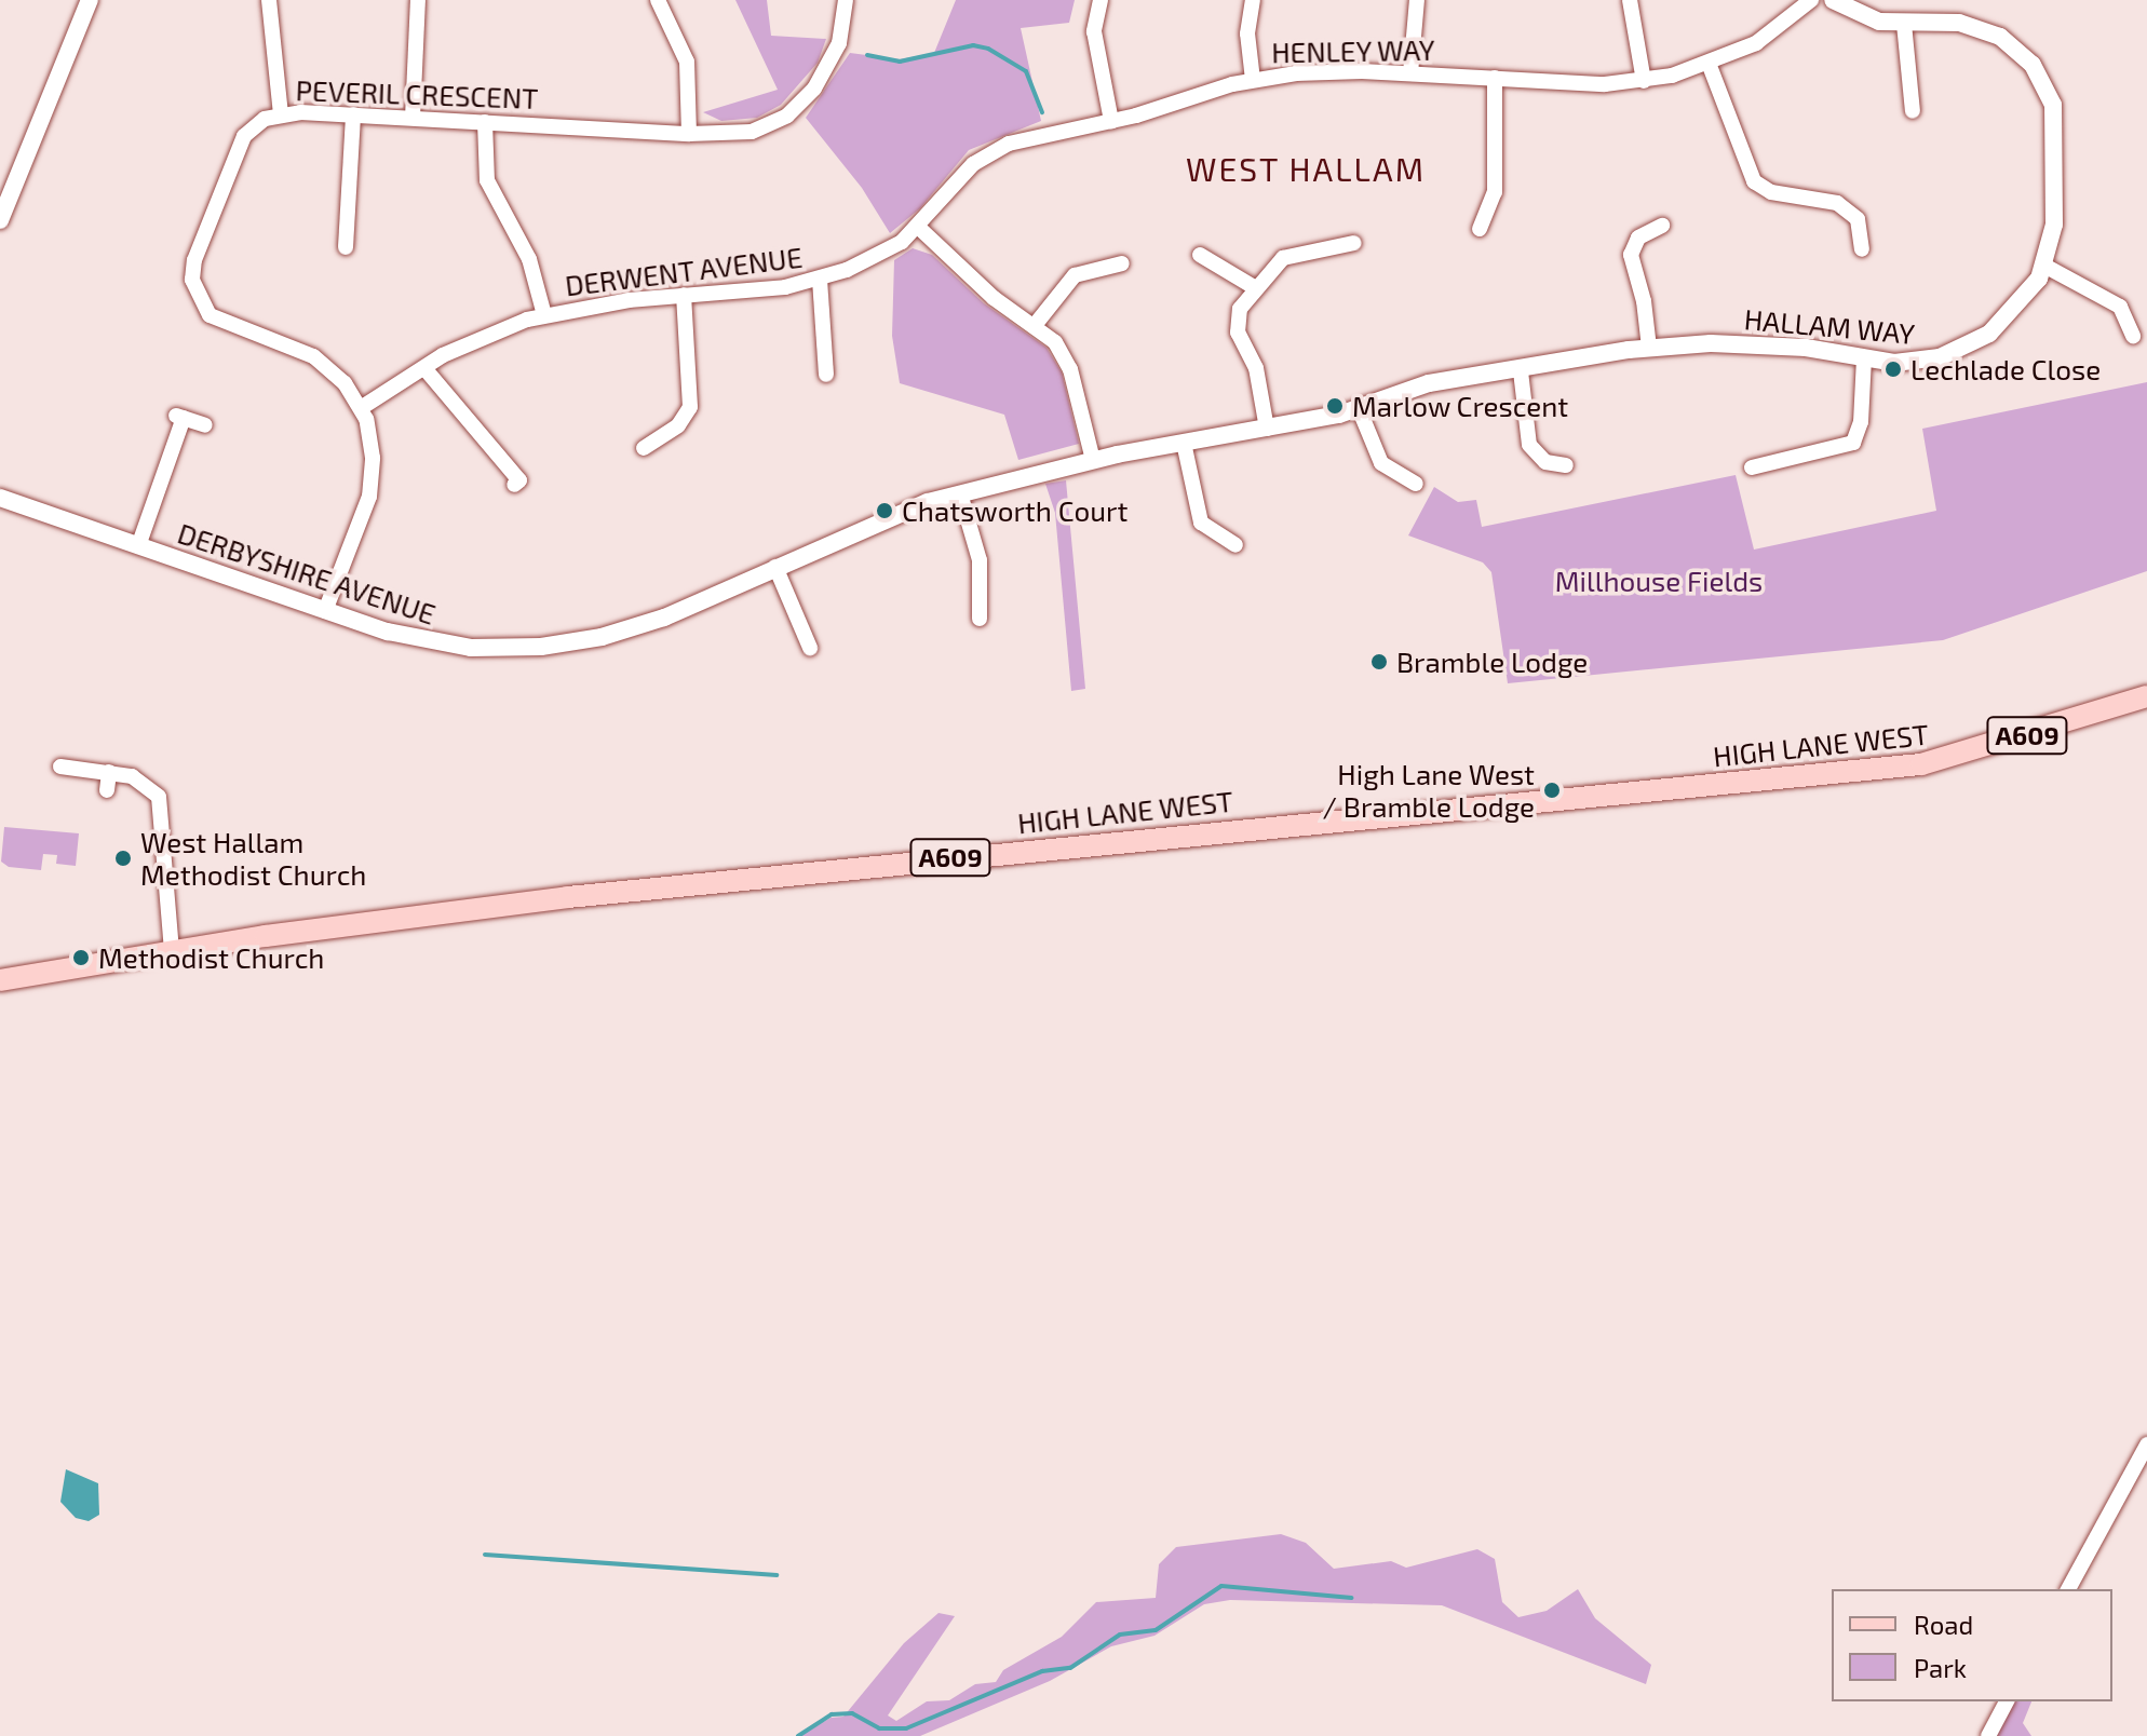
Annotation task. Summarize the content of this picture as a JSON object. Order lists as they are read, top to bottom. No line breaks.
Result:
{"streets":{"main road":["A609","HIGH LANE WEST"],"street":["HENLEY WAY","PEVERIL CRESCENT","DERWENT AVENUE","HALLAM WAY","DERBYSHIRE AVENUE"]},"crossings":[["HENLEY WAY","DERWENT AVENUE"],["PEVERIL CRESCENT","DERWENT AVENUE"],["PEVERIL CRESCENT","DERBYSHIRE AVENUE"],["HALLAM WAY","DERBYSHIRE AVENUE"]],"districts":["WEST HALLAM"],"parks":["Millhouse Fields"],"places":["Lechlade Close","Marlow Crescent","Chatsworth Court","Bramble Lodge","High Lane West / Bramble Lodge","West Hallam Methodist Church","Methodist Church"],"legend":["Road","Park"]}
